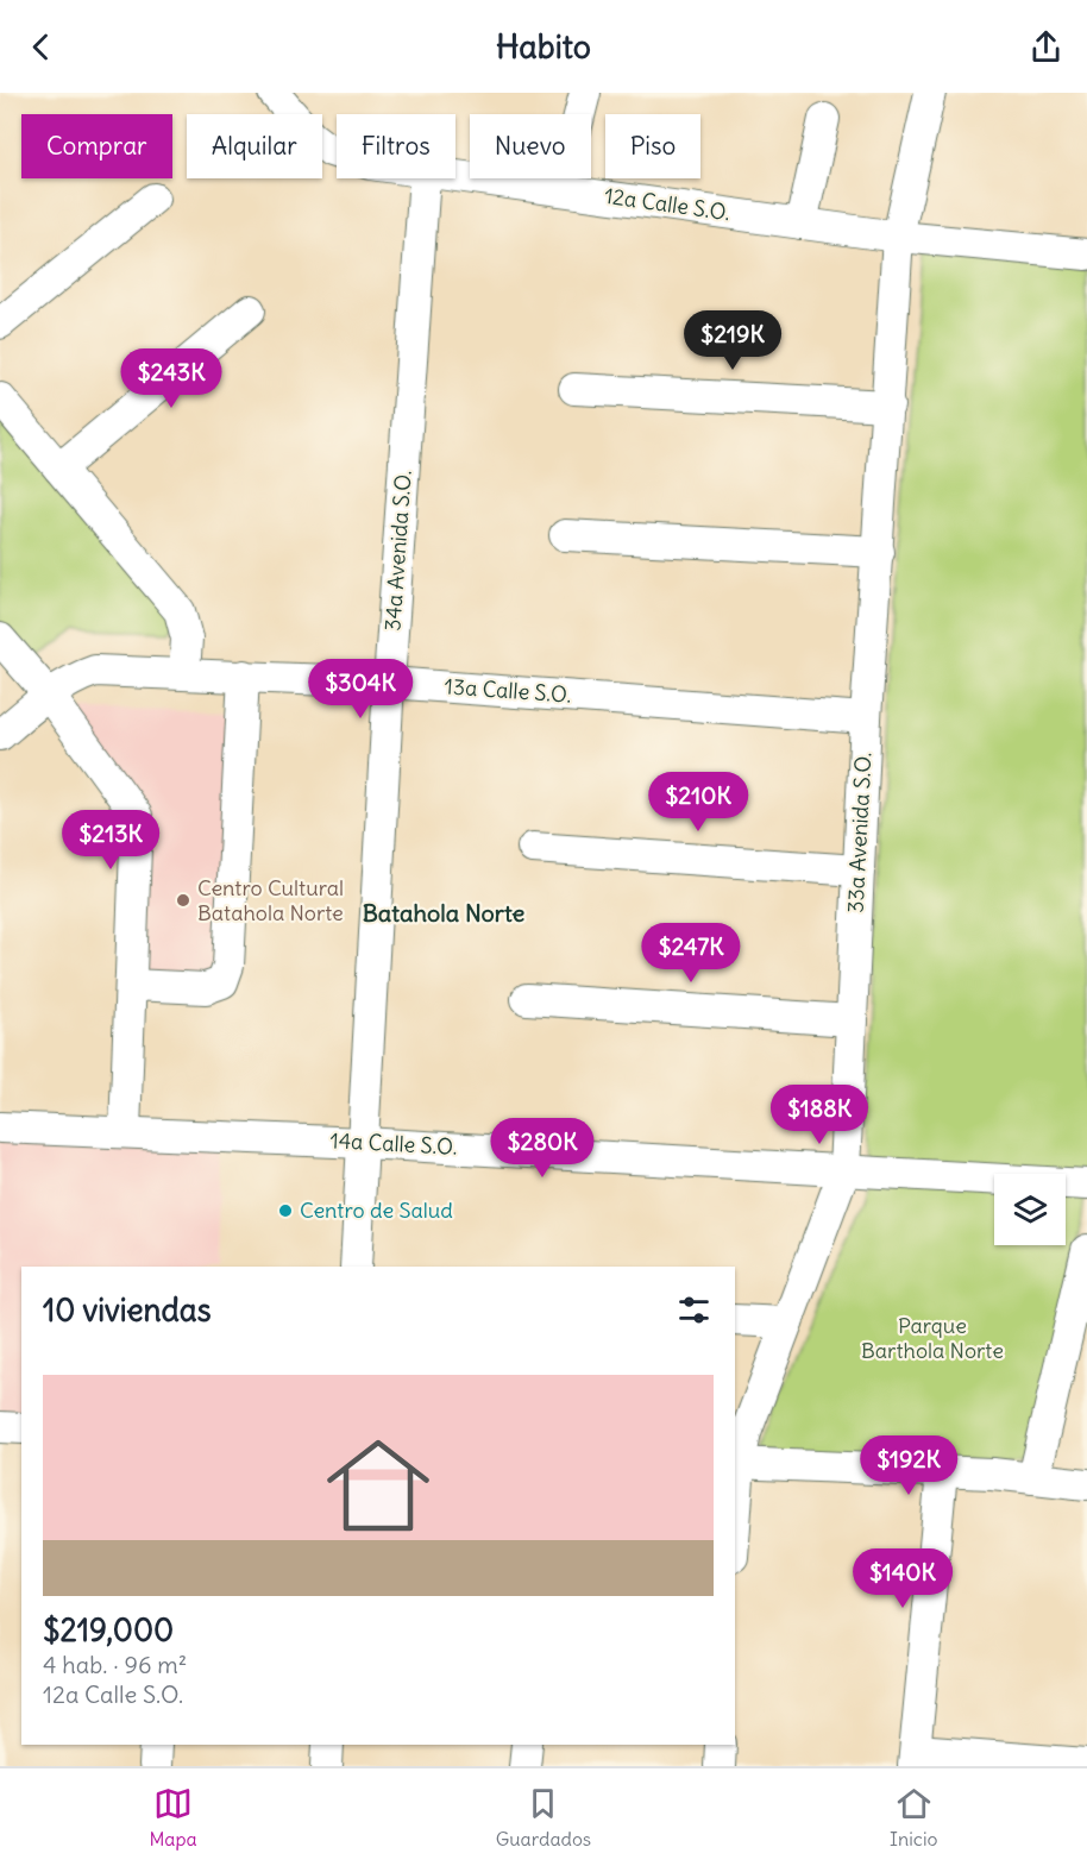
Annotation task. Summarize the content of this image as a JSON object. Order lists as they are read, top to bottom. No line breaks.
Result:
{"streets":{"street":["12a Calle S.O.","34a Avenida S.O.","13a Calle S.O.","33a Avenida S.O.","14a Calle S.O."]},"crossings":[["12a Calle S.O.","33a Avenida S.O."],["34a Avenida S.O.","13a Calle S.O."],["34a Avenida S.O.","14a Calle S.O."],["13a Calle S.O.","33a Avenida S.O."],["33a Avenida S.O.","14a Calle S.O."]],"districts":["Batahola Norte"],"parks":["Parque Barthola Norte"],"places":["Centro Cultural Batahola Norte","Centro de Salud"],"page":{"header":"Habito","chip":["Comprar","Alquilar","Filtros","Nuevo","Piso"],"price":["$219K","$243K","$304K","$210K","$213K","$247K","$188K","$280K","$192K","$140K"],"heading":"10 viviendas","list":[{"name":"$219,000","note":"4 hab. · 96 m² · 12a Calle S.O."}],"tabs":["Mapa","Guardados","Inicio"]}}
